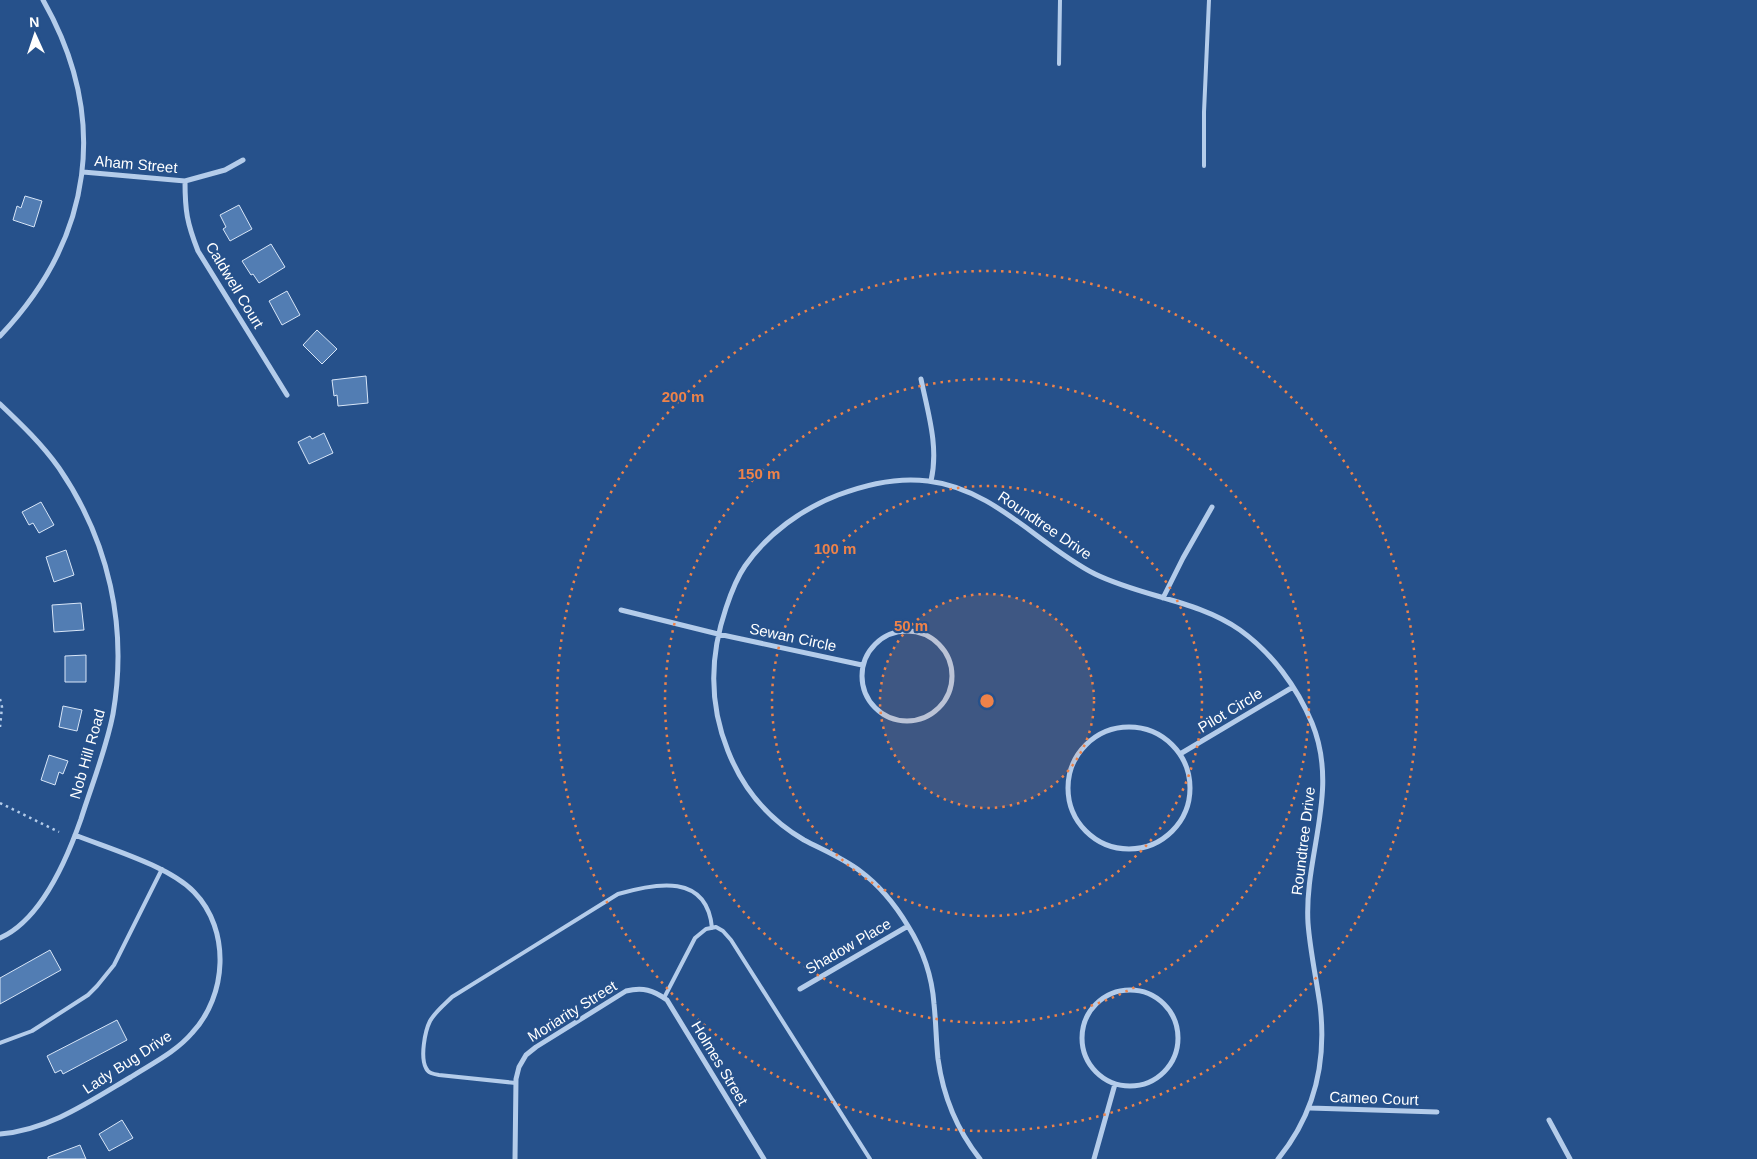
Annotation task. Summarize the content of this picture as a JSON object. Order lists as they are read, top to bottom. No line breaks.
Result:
{"streets":{"street":["Aham Street","Caldwell Court","Roundtree Drive","Sewan Circle","Pilot Circle","Nob Hill Road","Shadow Place","Moriarity Street","Lady Bug Drive","Holmes Street","Cameo Court"]},"crossings":[["Aham Street","Caldwell Court"],["Roundtree Drive","Sewan Circle"],["Roundtree Drive","Pilot Circle"],["Roundtree Drive","Shadow Place"],["Roundtree Drive","Cameo Court"],["Nob Hill Road","Lady Bug Drive"],["Moriarity Street","Holmes Street"]],"north":"top","rings":["200 m","150 m","100 m","50 m"]}
